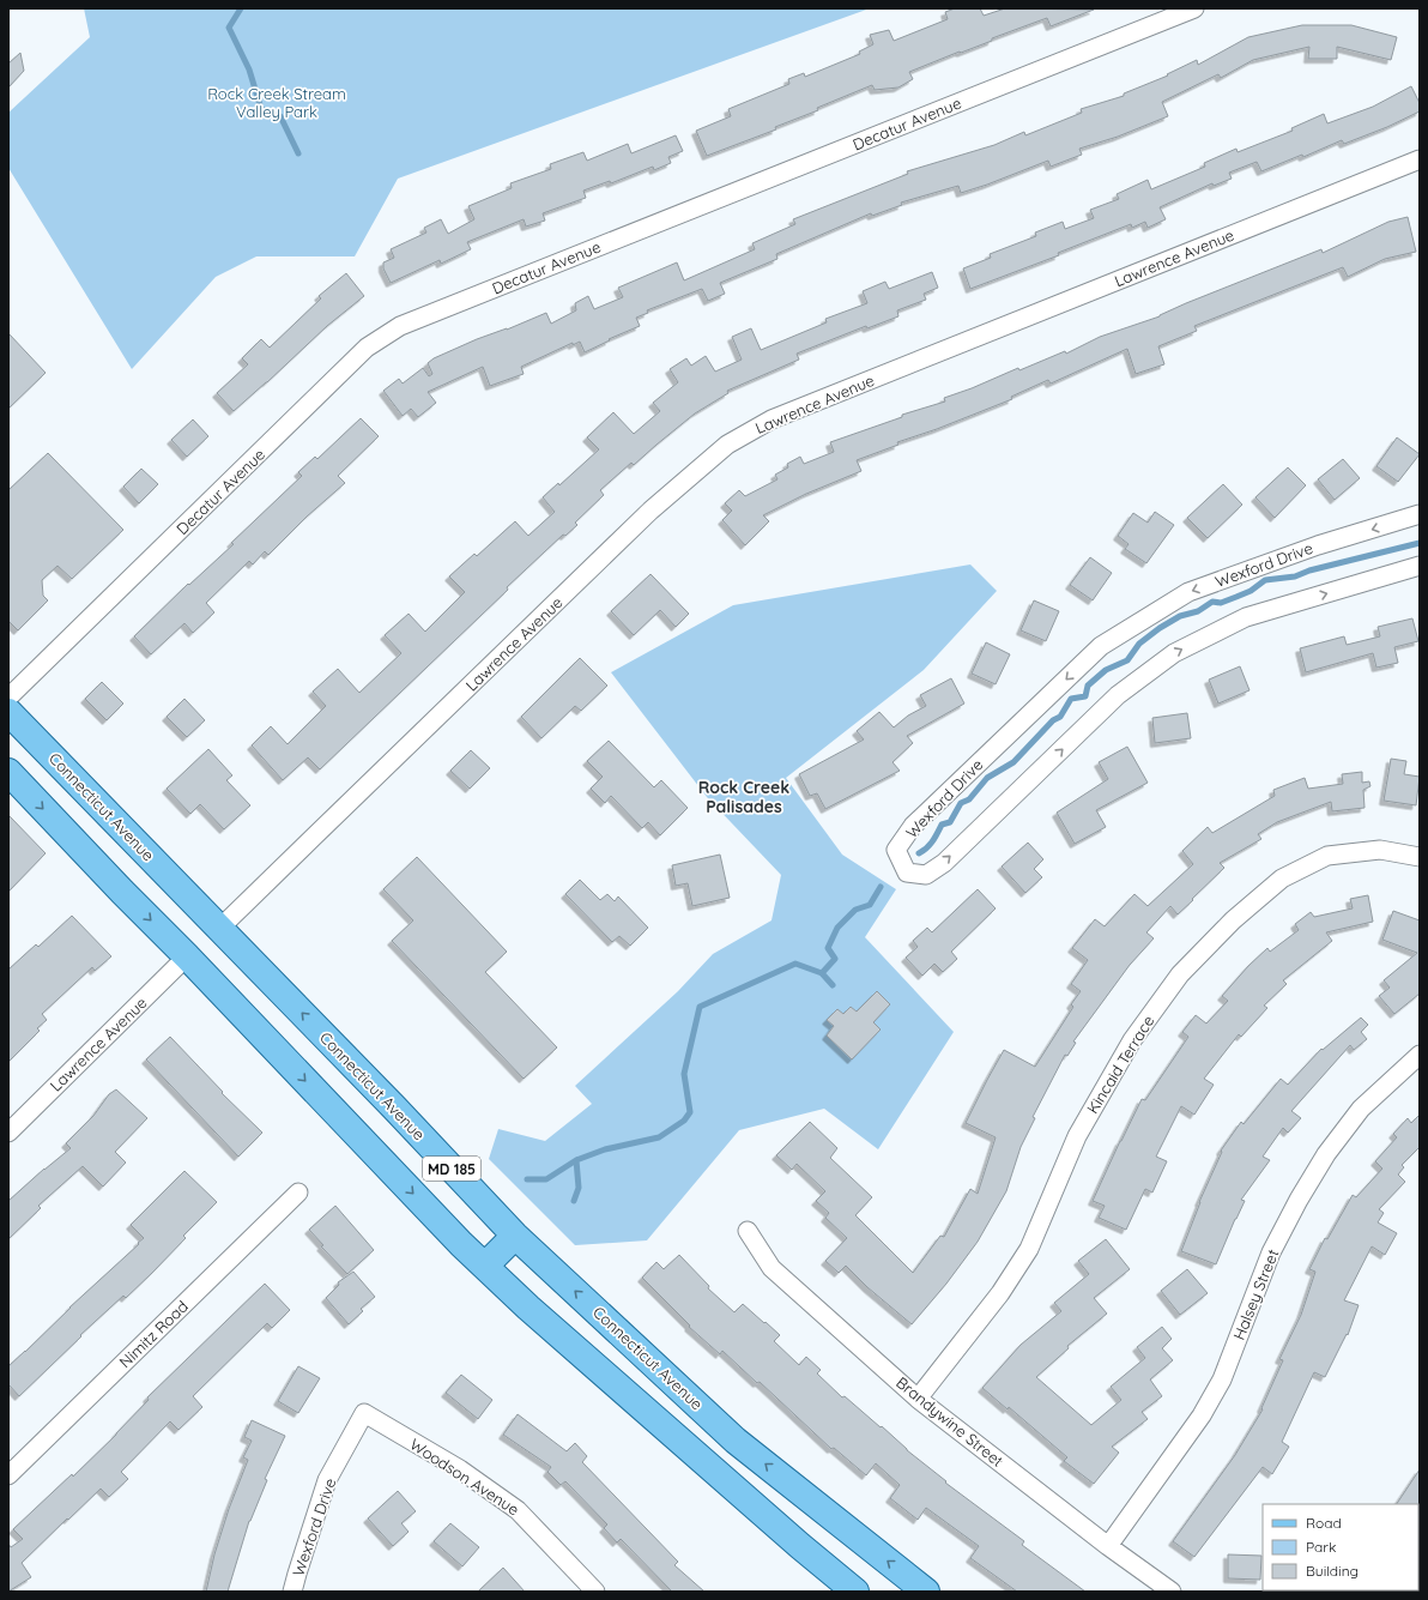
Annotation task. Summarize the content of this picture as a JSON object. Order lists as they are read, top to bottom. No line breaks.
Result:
{"streets":{"main road":["Connecticut Avenue","MD 185"],"street":["Decatur Avenue","Lawrence Avenue","Wexford Drive","Kincaid Terrace","Halsey Street","Nimitz Road","Brandywine Street","Woodson Avenue"]},"crossings":[["Lawrence Avenue","Connecticut Avenue"],["Lawrence Avenue","MD 185"],["Wexford Drive","Woodson Avenue"],["Kincaid Terrace","Brandywine Street"],["Halsey Street","Brandywine Street"]],"districts":["Rock Creek Palisades"],"parks":["Rock Creek Stream Valley Park"],"legend":["Road","Park","Building"]}
